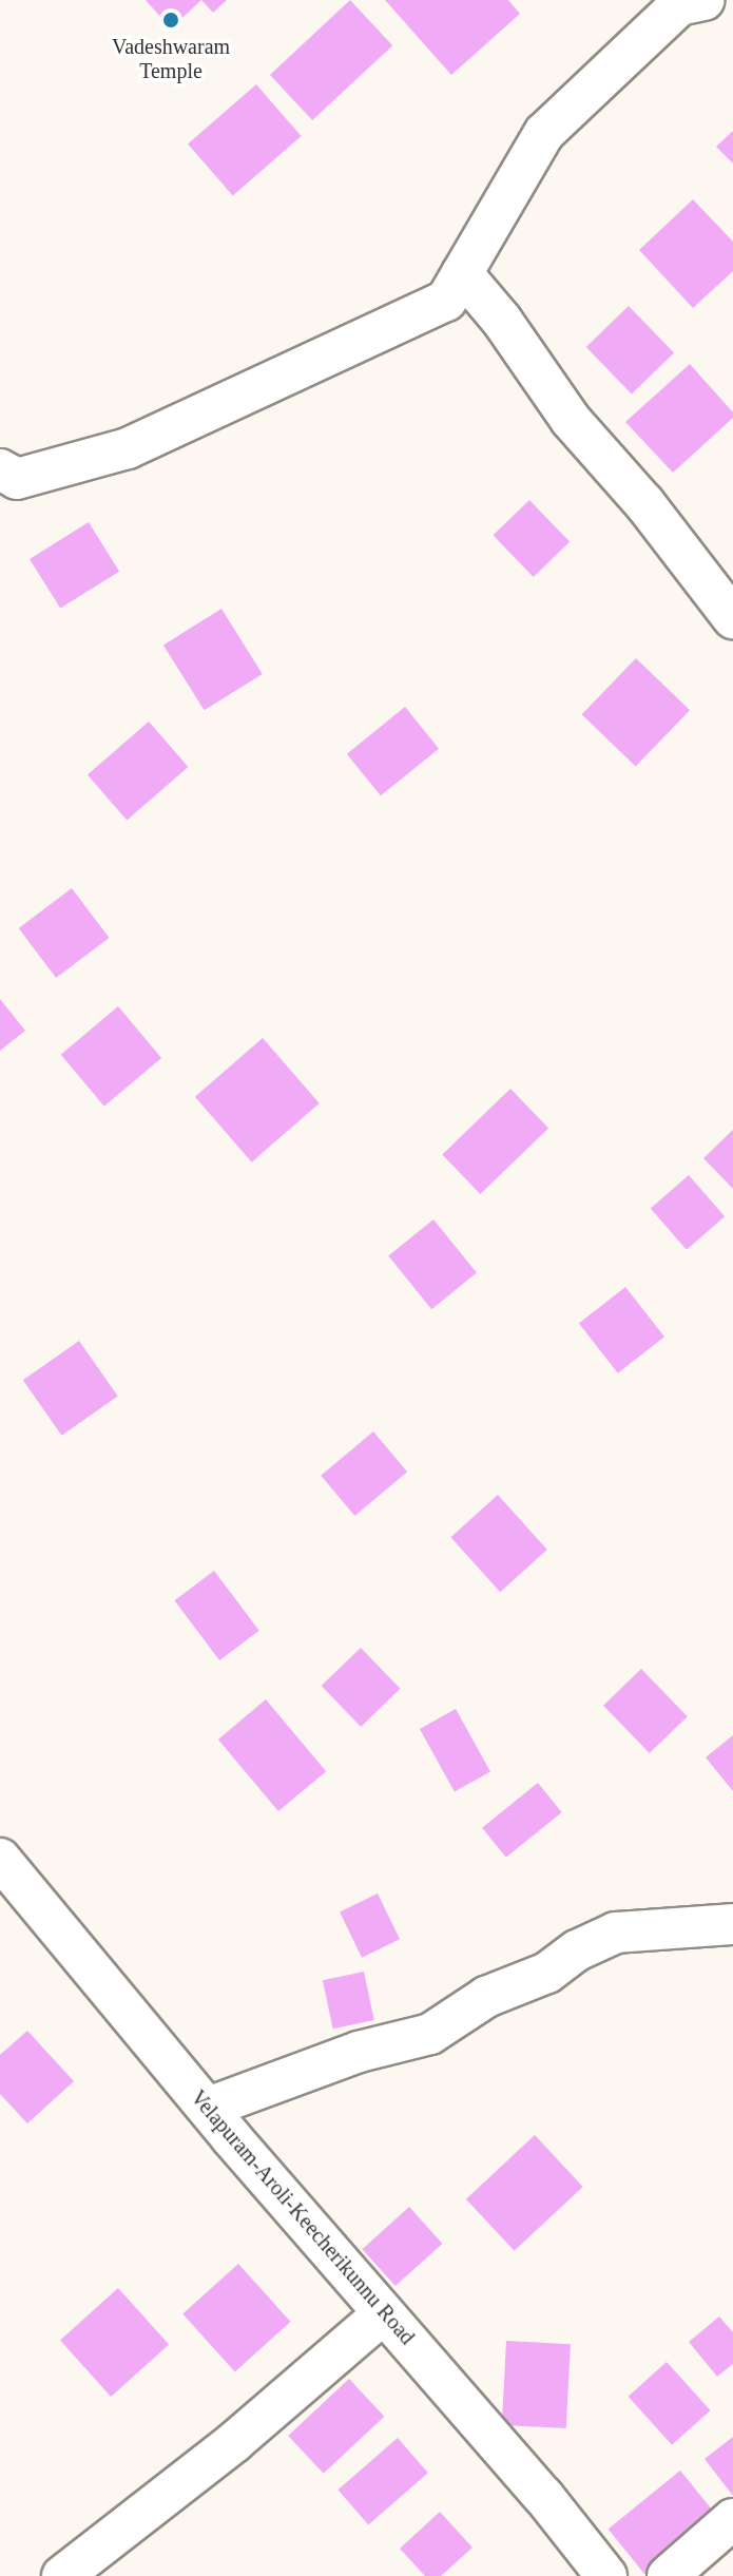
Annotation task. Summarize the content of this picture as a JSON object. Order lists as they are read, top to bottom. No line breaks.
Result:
{"streets":{"street":["Velapuram-Aroli-Keecherikunnu Road"]},"places":["Vadeshwaram Temple"]}
